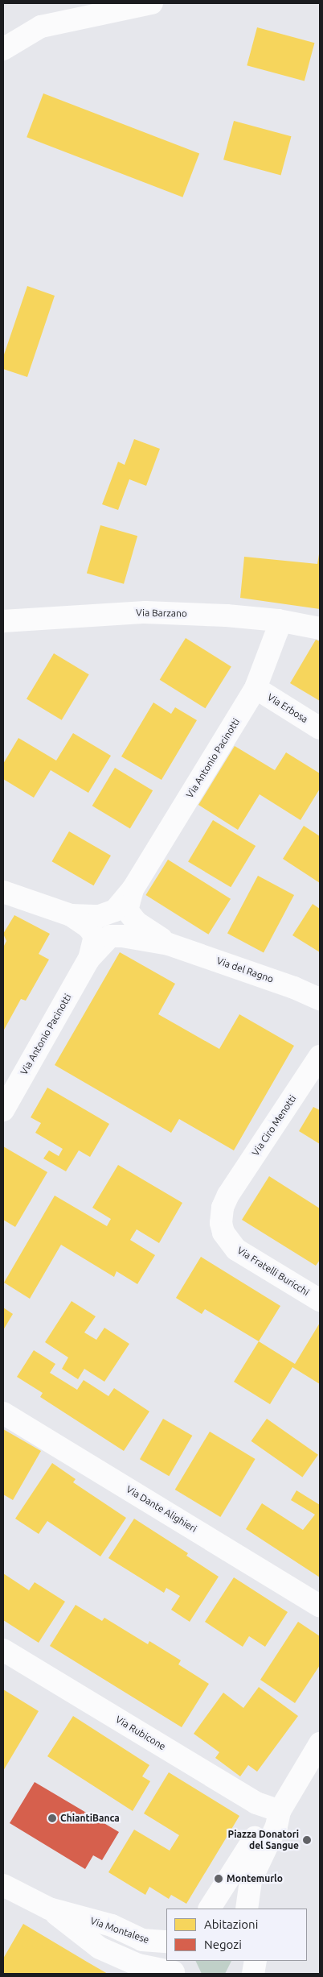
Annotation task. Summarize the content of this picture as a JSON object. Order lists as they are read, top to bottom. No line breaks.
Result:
{"streets":{"street":["Via Barzano","Via Erbosa","Via Antonio Pacinotti","Via del Ragno","Via Ciro Menotti","Via Fratelli Buricchi","Via Dante Alighieri","Via Rubicone","Via Montalese"]},"crossings":[["Via Barzano","Via Antonio Pacinotti"],["Via Erbosa","Via Antonio Pacinotti"],["Via Ciro Menotti","Via Fratelli Buricchi"]],"places":["ChiantiBanca","Piazza Donatori del Sangue","Montemurlo"],"legend":["Abitazioni","Negozi"]}
